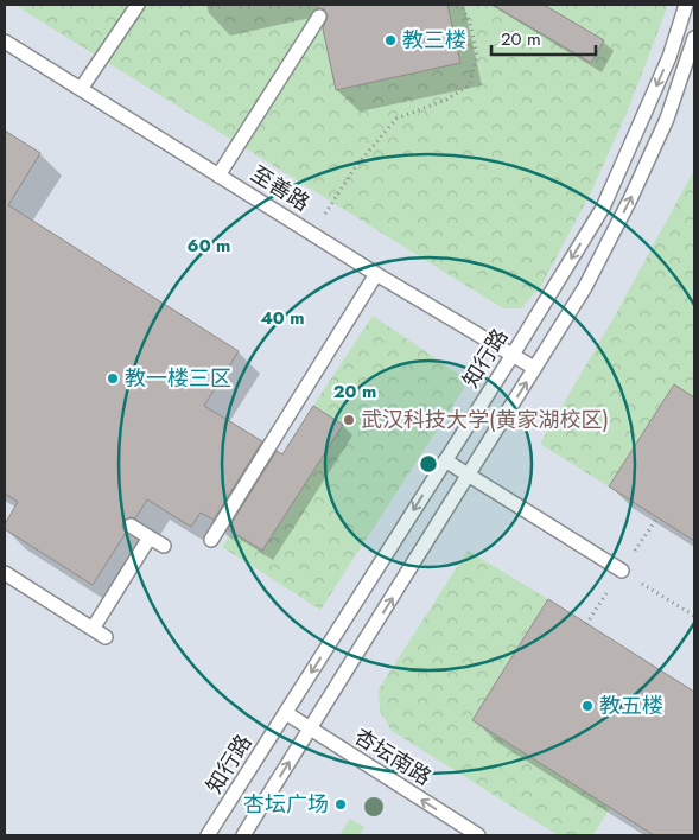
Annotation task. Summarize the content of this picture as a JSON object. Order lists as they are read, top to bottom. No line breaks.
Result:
{"streets":{"lane":["至善路","知行路","杏坛南路"]},"crossings":[["至善路","知行路"],["知行路","杏坛南路"]],"one_way":["杏坛南路"],"places":["教三楼","教一楼三区","武汉科技大学(黄家湖校区)","教五楼","杏坛广场"],"scale_bar":"20 m","rings":["60 m","40 m","20 m"]}
